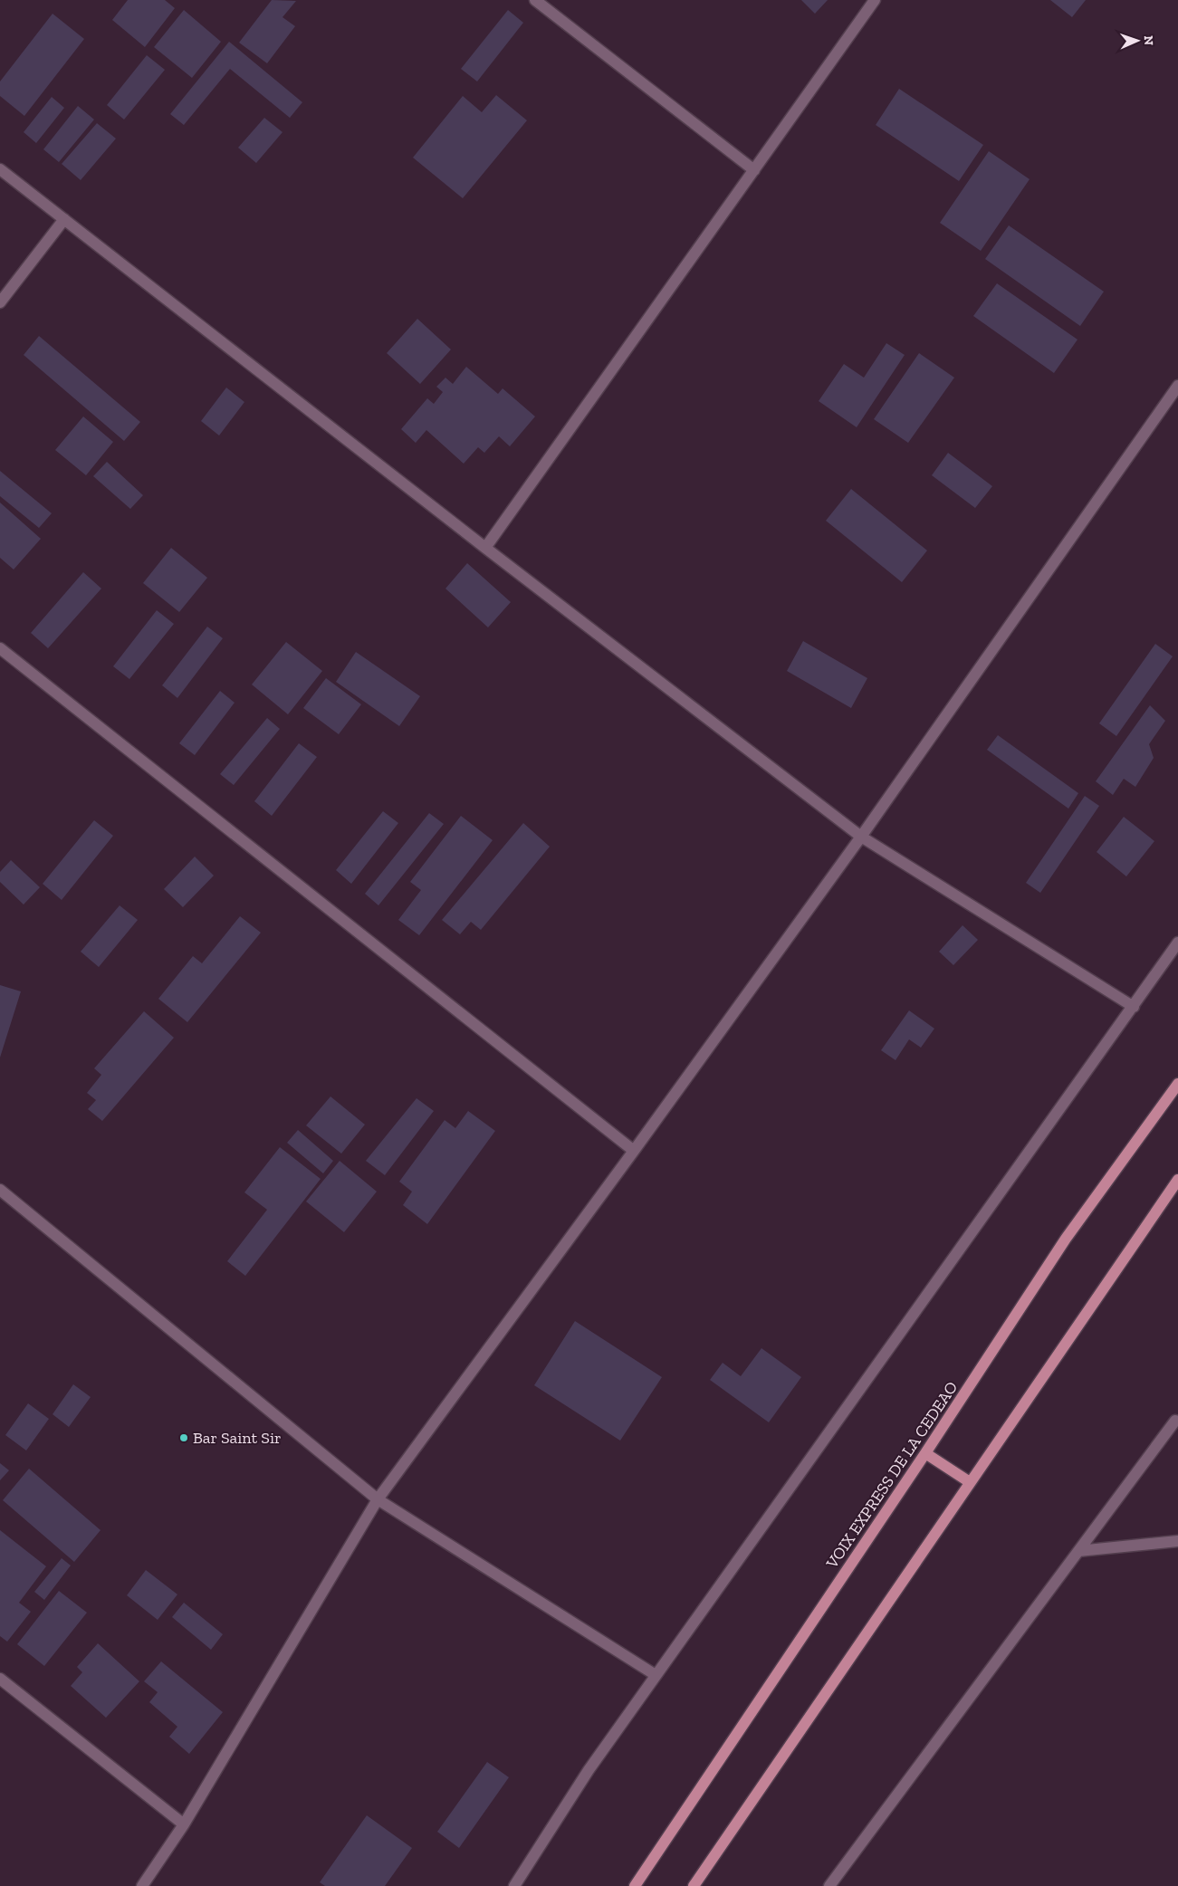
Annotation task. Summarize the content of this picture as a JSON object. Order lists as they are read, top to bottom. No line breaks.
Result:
{"streets":{"main road":["VOIX EXPRESS DE LA CEDEAO"]},"places":["Bar Saint Sir"],"north":"right"}
